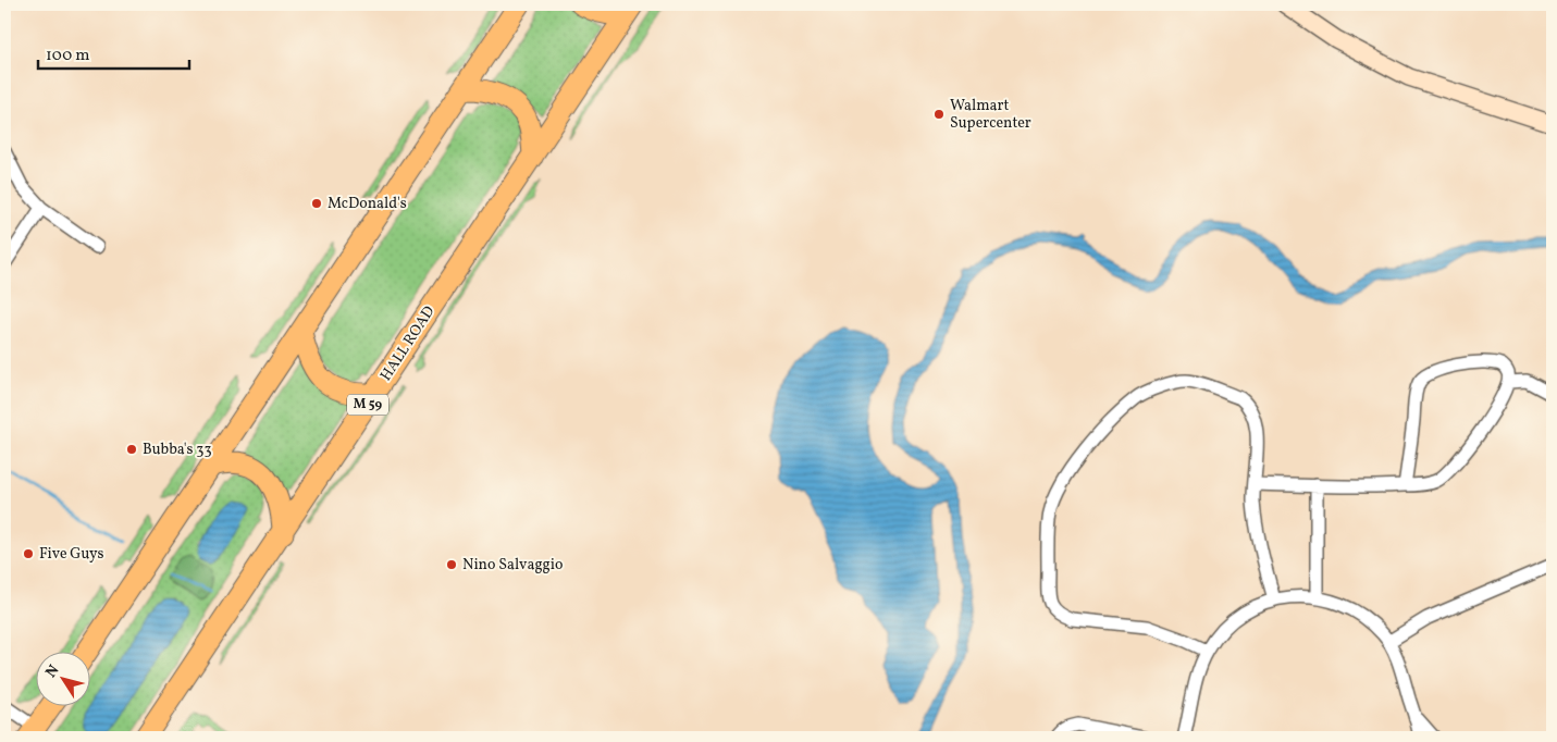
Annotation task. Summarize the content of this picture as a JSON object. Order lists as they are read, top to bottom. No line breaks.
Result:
{"streets":{"highway":["HALL ROAD","M 59"]},"places":["Walmart Supercenter","McDonald's","Bubba's 33","Five Guys","Nino Salvaggio"],"scale_bar":"100 m","north":"top left"}
